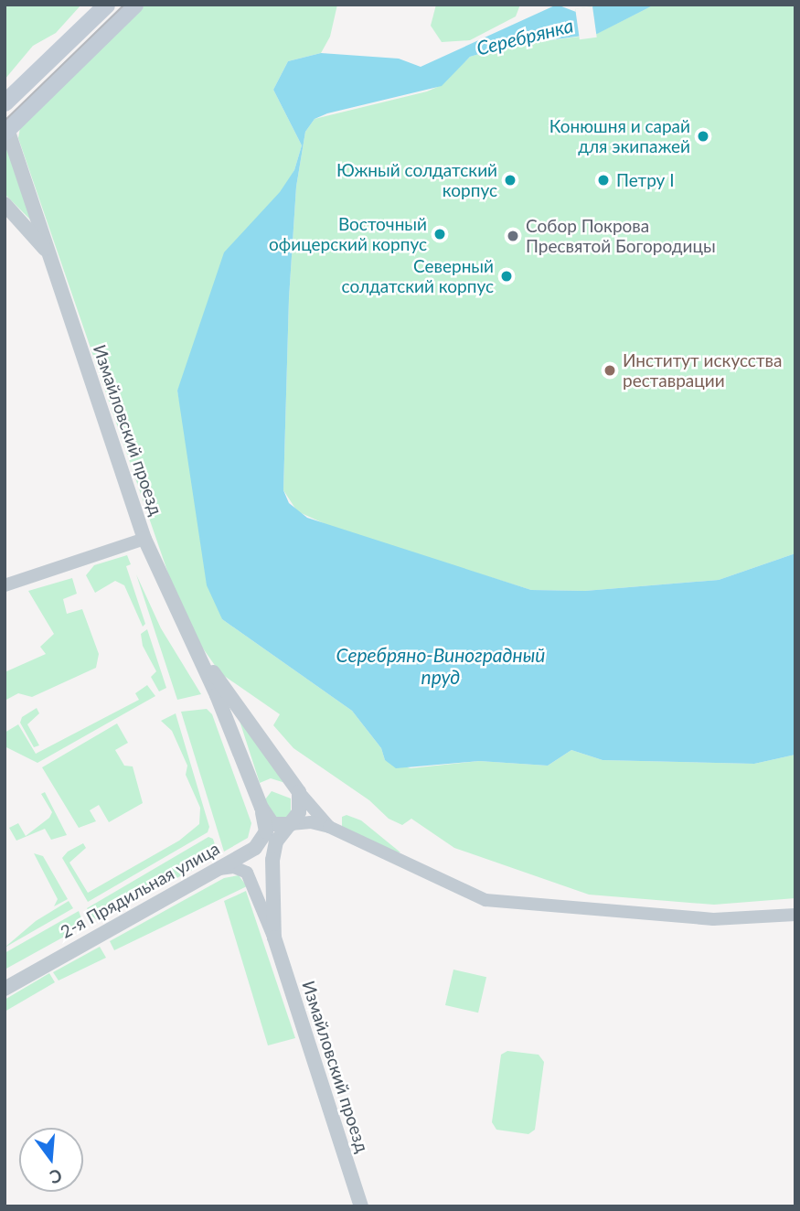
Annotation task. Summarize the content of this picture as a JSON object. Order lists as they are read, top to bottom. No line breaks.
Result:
{"streets":{"street":["Измайловский проезд","2-я Прядильная улица"]},"crossings":[["Измайловский проезд","2-я Прядильная улица"]],"water":["Серебрянка","Серебряно-Виноградный пруд"],"places":["Конюшня и сарай для экипажей","Южный солдатский корпус","Петру I","Восточный офицерский корпус","Собор Покрова Пресвятой Богородицы","Северный солдатский корпус","Институт искусства реставрации"],"north":"bottom"}
